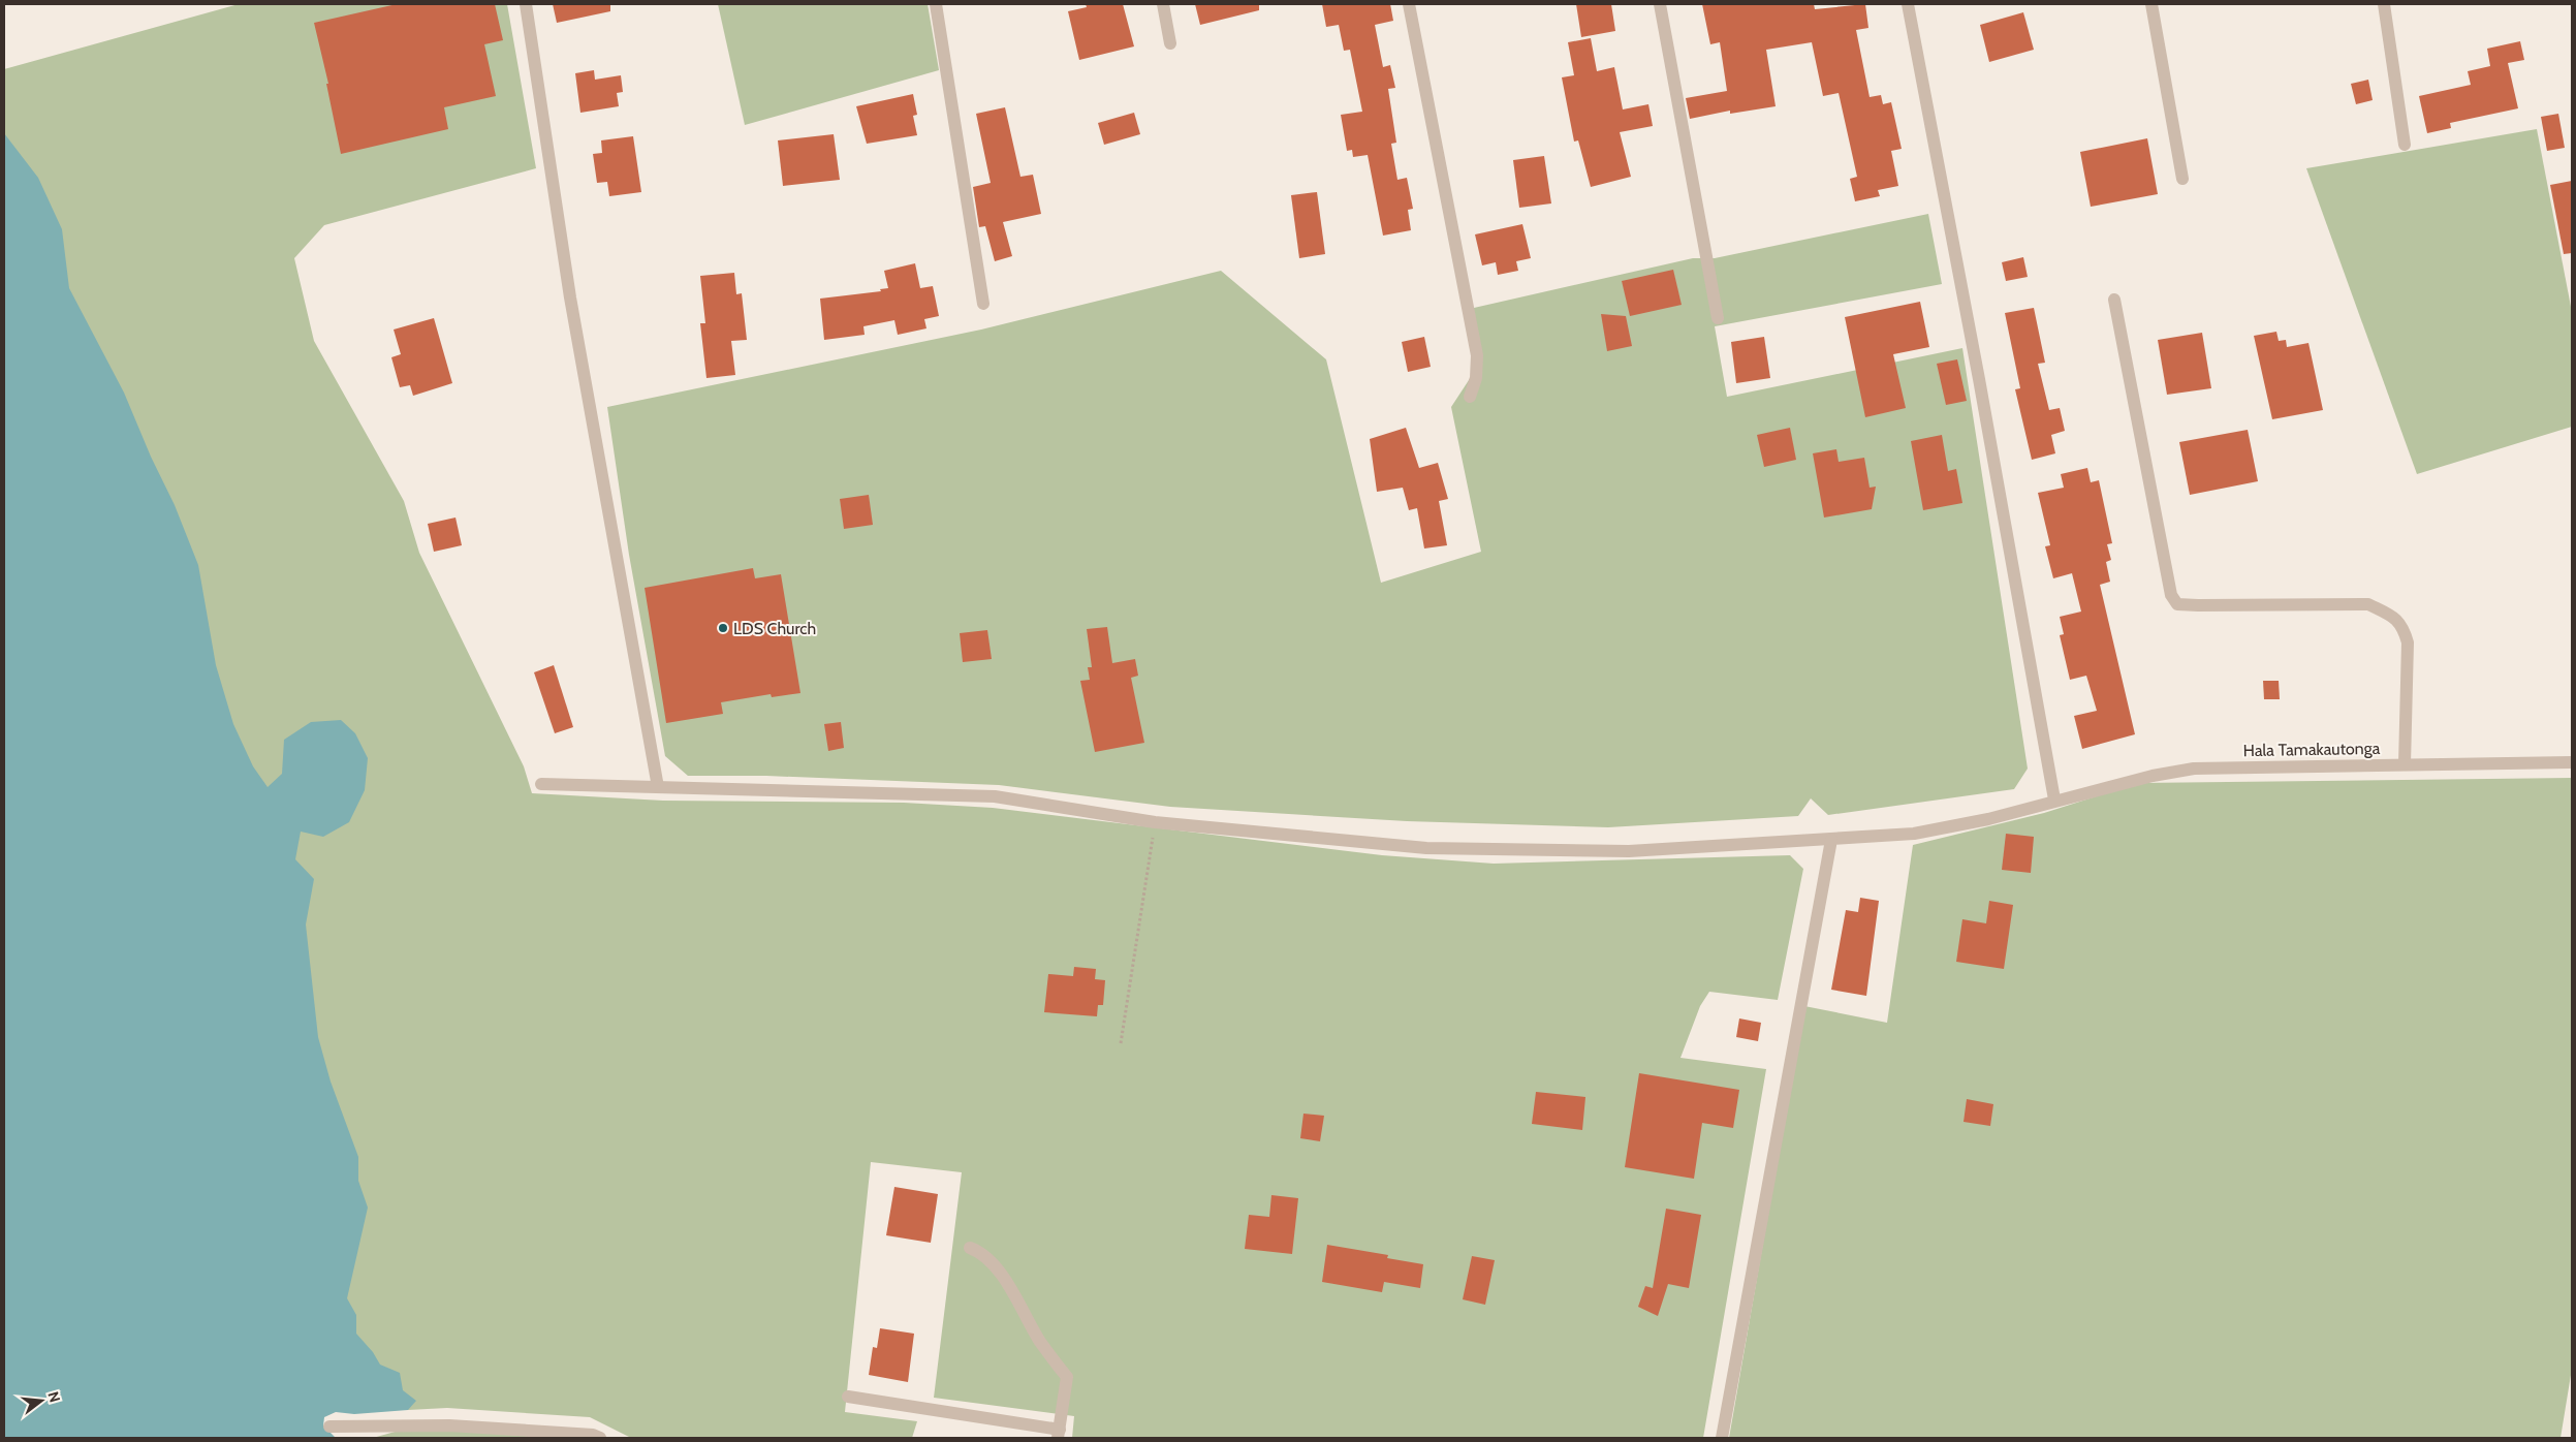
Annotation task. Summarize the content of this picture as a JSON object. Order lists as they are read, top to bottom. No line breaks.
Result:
{"streets":{"street":["Hala Tamakautonga"]},"places":["LDS Church"],"north":"right"}
